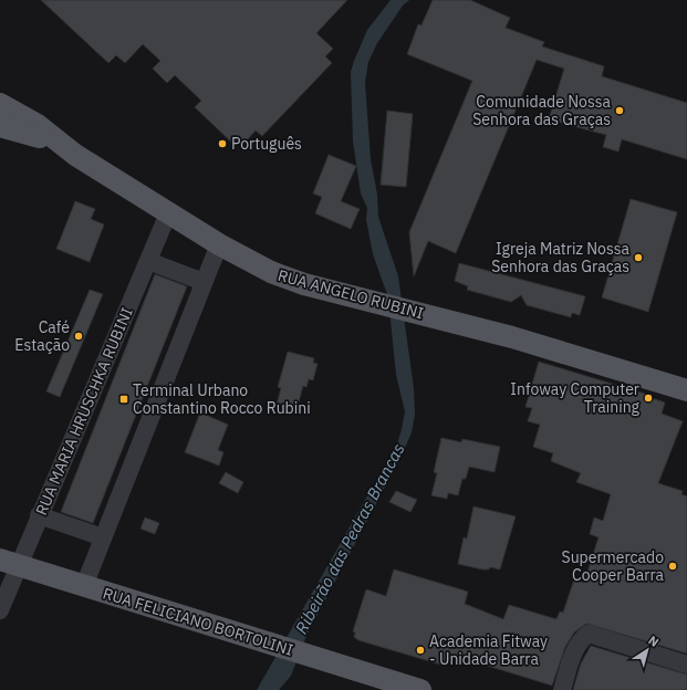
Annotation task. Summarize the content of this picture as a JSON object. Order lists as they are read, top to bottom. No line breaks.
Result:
{"streets":{"main road":["RUA ANGELO RUBINI","RUA FELICIANO BORTOLINI"],"street":["RUA MARIA HRUSCHKA RUBINI"]},"crossings":[["RUA ANGELO RUBINI","RUA MARIA HRUSCHKA RUBINI"],["RUA MARIA HRUSCHKA RUBINI","RUA FELICIANO BORTOLINI"]],"water":["Ribeirão das Pedras Brancas"],"places":{"other":["Comunidade Nossa Senhora das Graças","Português","Igreja Matriz Nossa Senhora das Graças","Café Estação","Infoway Computer Training","Supermercado Cooper Barra","Academia Fitway - Unidade Barra"],"transit":["Terminal Urbano Constantino Rocco Rubini"]},"north":"top right"}
